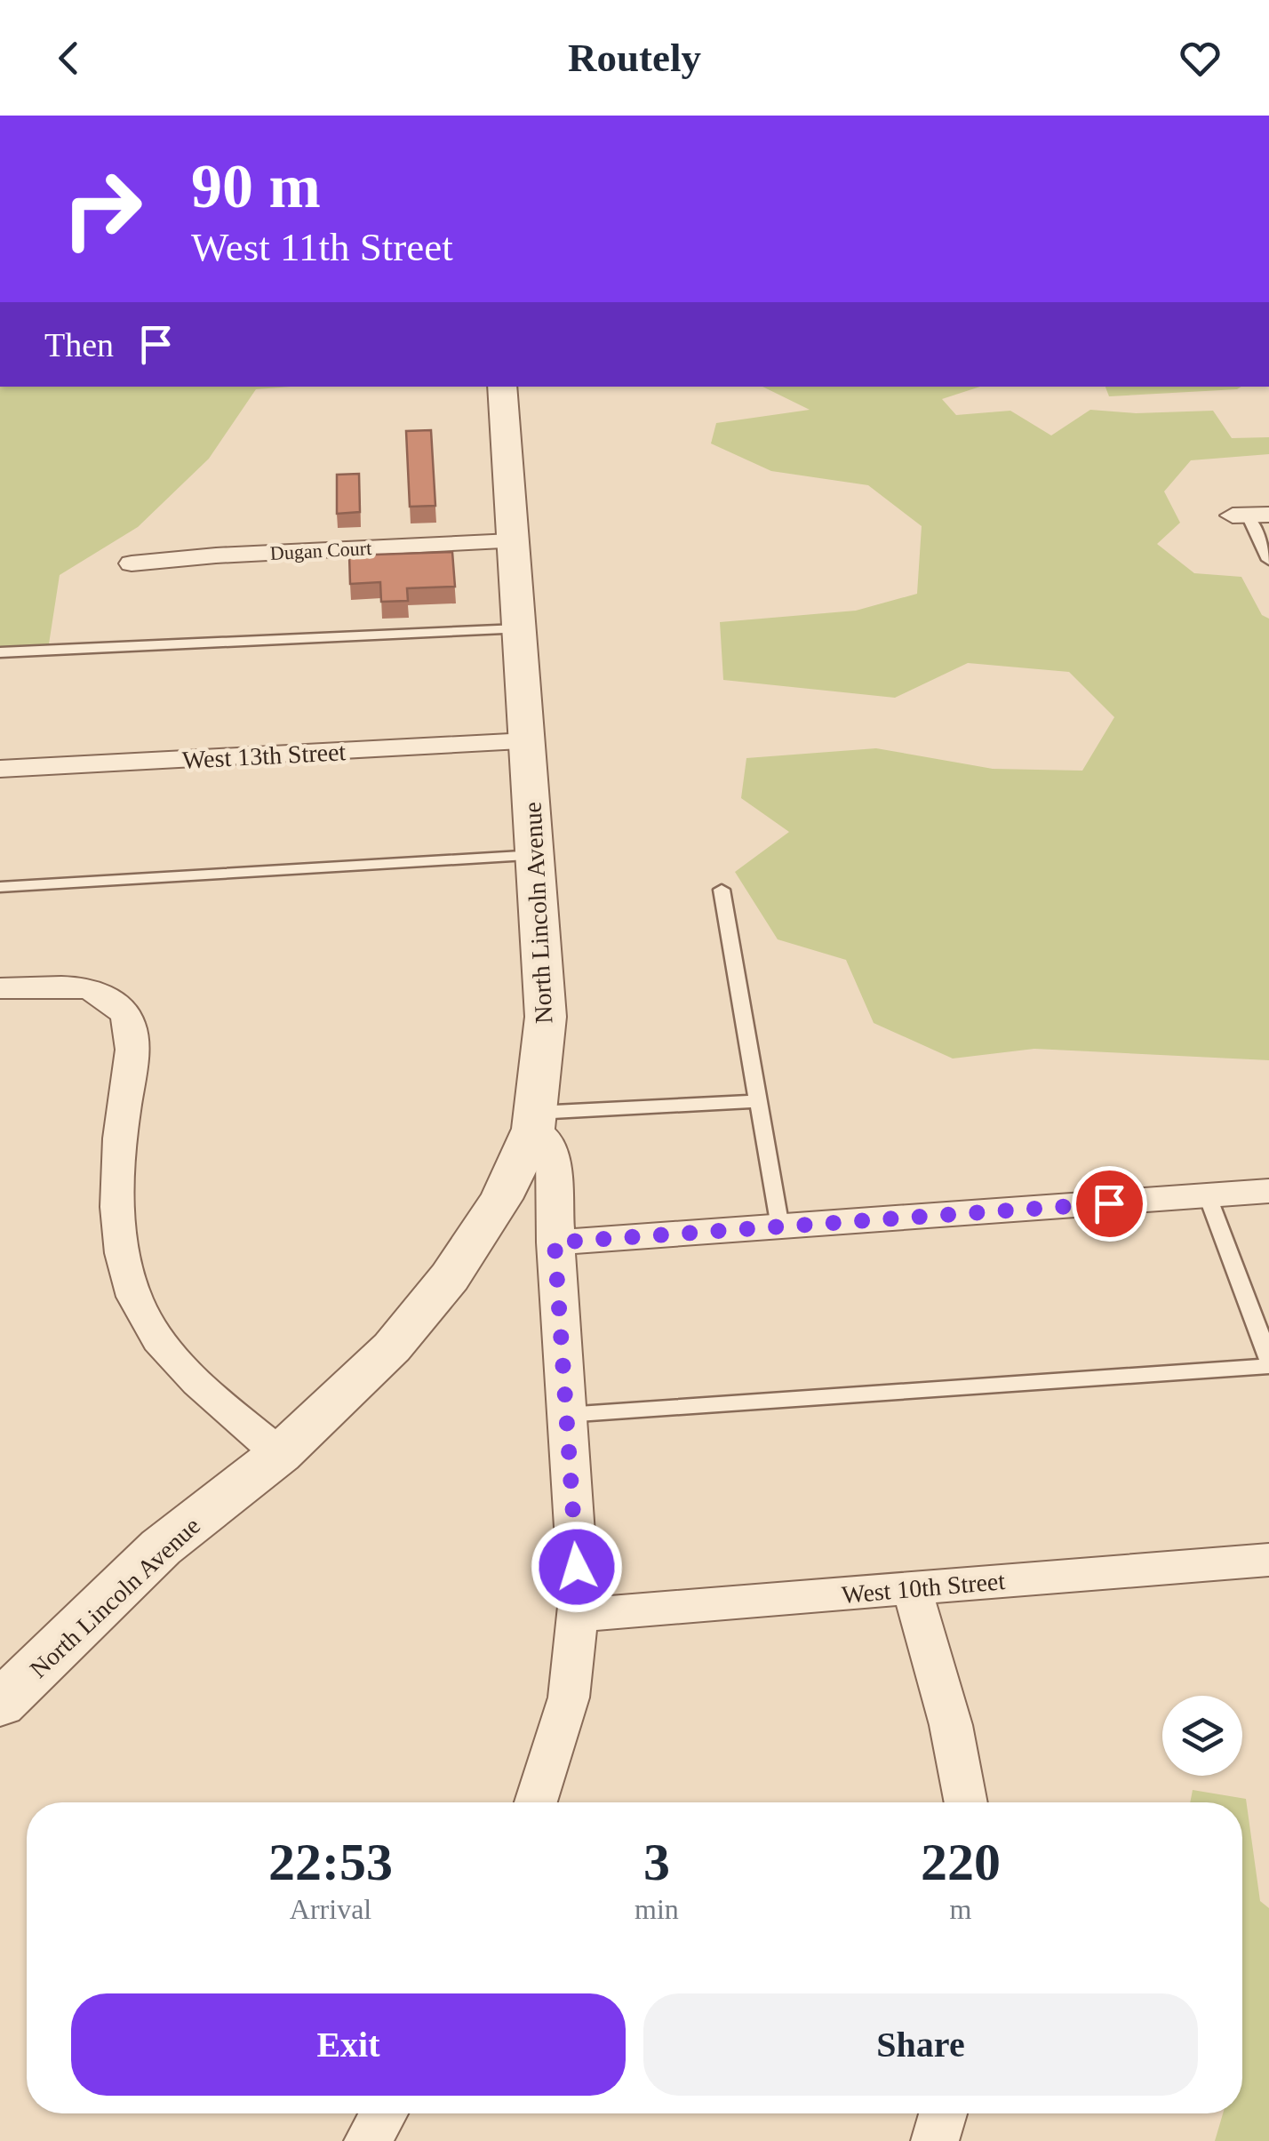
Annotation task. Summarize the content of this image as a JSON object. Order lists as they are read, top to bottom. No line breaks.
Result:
{"streets":{"street":["Dugan Court","West 13th Street","North Lincoln Avenue","West 10th Street"]},"crossings":[["Dugan Court","North Lincoln Avenue"],["West 13th Street","North Lincoln Avenue"]],"page":{"header":"Routely","turn":["90 m","West 11th Street"],"then":"Then","eta":["22:53","Arrival","3","min","220","m"],"buttons":["Exit","Share"]}}
